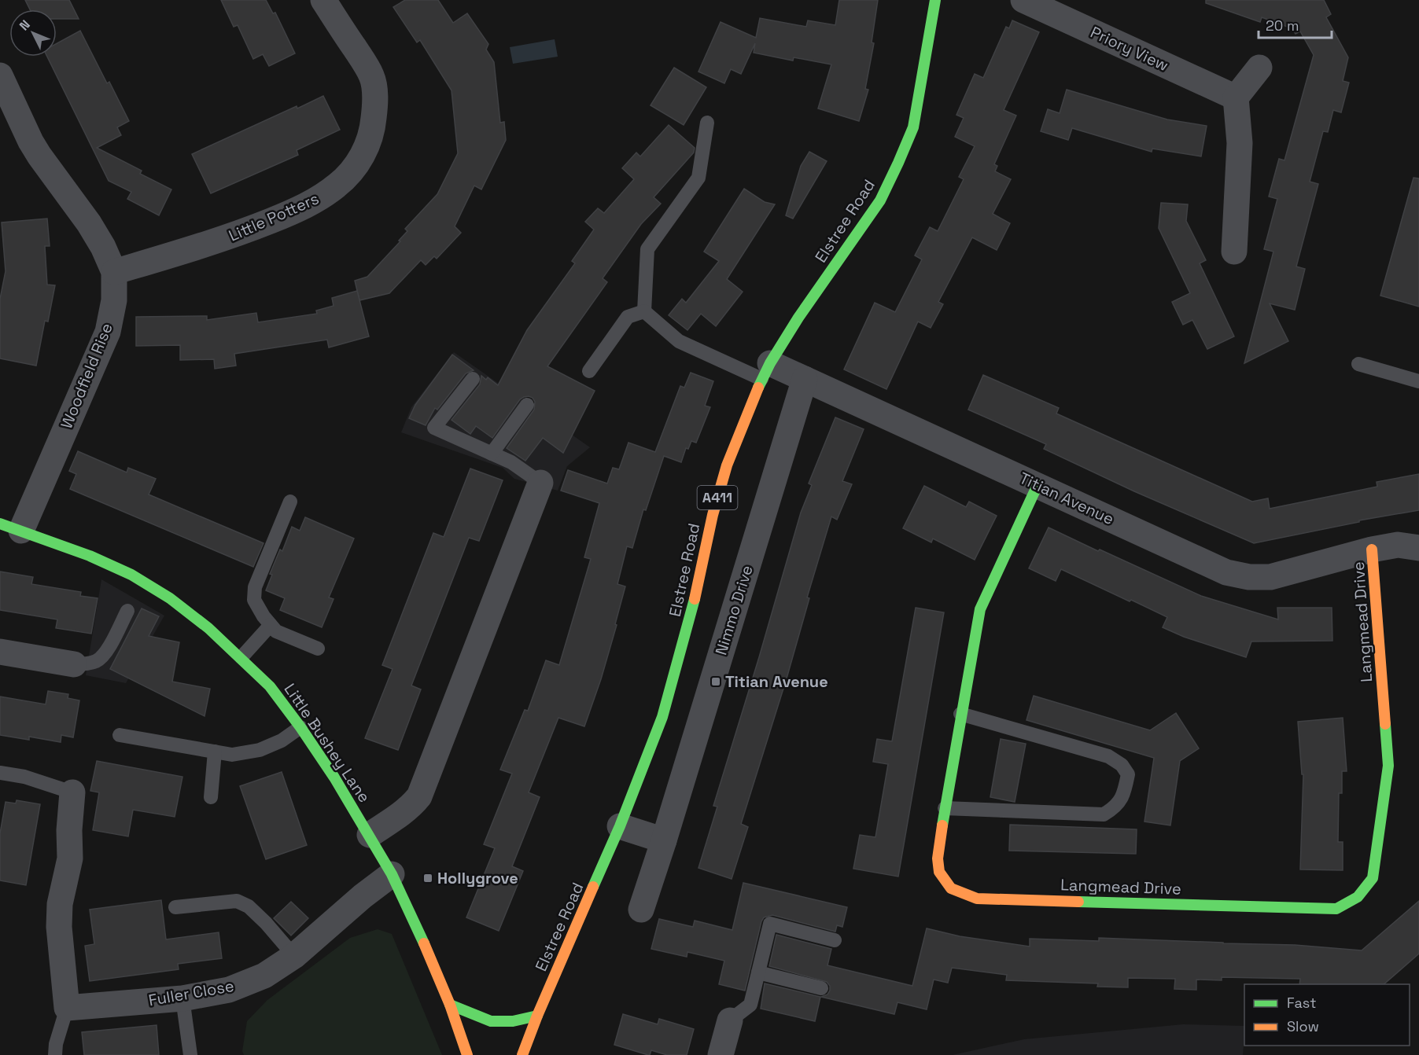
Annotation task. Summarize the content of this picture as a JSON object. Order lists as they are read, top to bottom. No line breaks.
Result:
{"streets":{"street":["Priory View","Little Potters","Elstree Road","Woodfield Rise","A411","Titian Avenue","Nimmo Drive","Langmead Drive","Little Bushey Lane","Fuller Close"]},"crossings":[["Little Potters","Woodfield Rise"],["Elstree Road","Titian Avenue"],["Woodfield Rise","Little Bushey Lane"],["Titian Avenue","Nimmo Drive"],["Titian Avenue","Langmead Drive"],["Little Bushey Lane","Fuller Close"]],"places":{"transit":["Titian Avenue","Hollygrove"]},"legend":["Fast","Slow"],"scale_bar":"20 m","north":"top left"}
